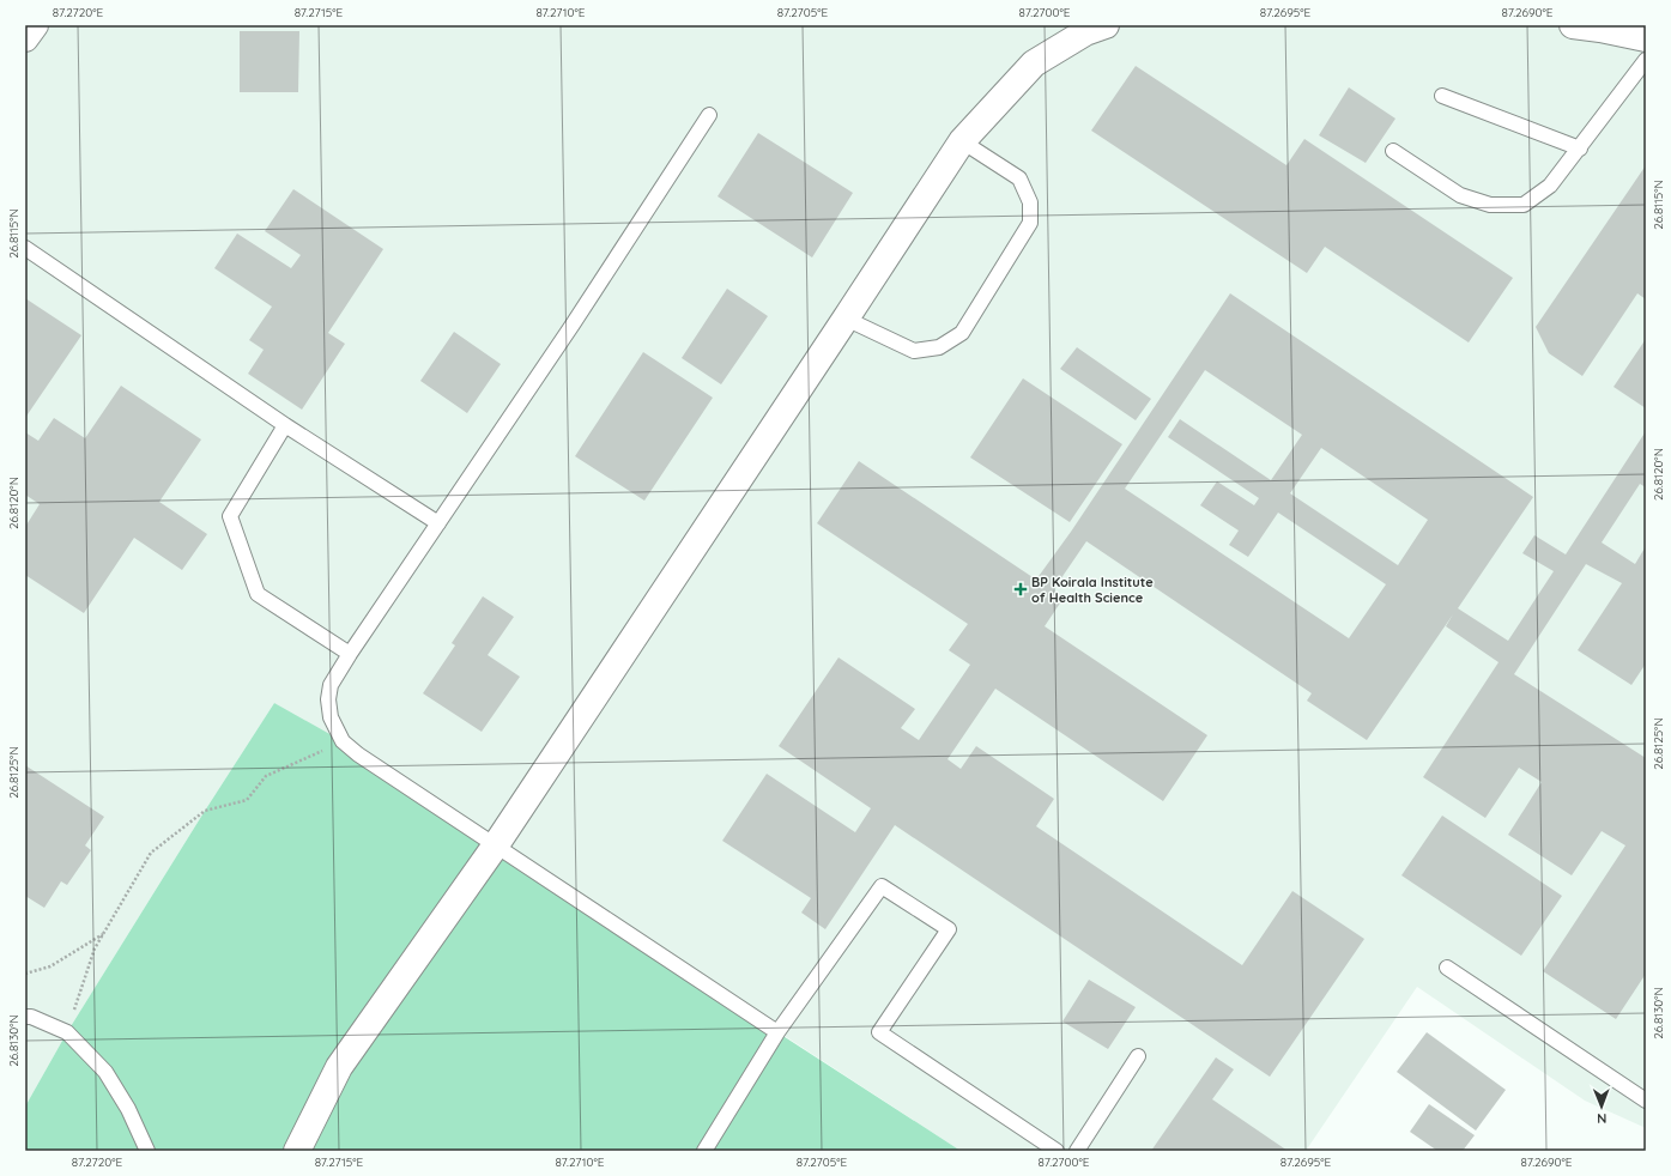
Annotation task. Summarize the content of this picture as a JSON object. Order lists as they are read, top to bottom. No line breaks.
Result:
{"places":{"health":["BP Koirala Institute of Health Science"]},"north":"bottom","coordinates":["87.2720°E","87.2715°E","87.2710°E","87.2705°E","87.2700°E","87.2695°E","87.2690°E","26.8115°N","26.8120°N","26.8125°N","26.8130°N"]}
